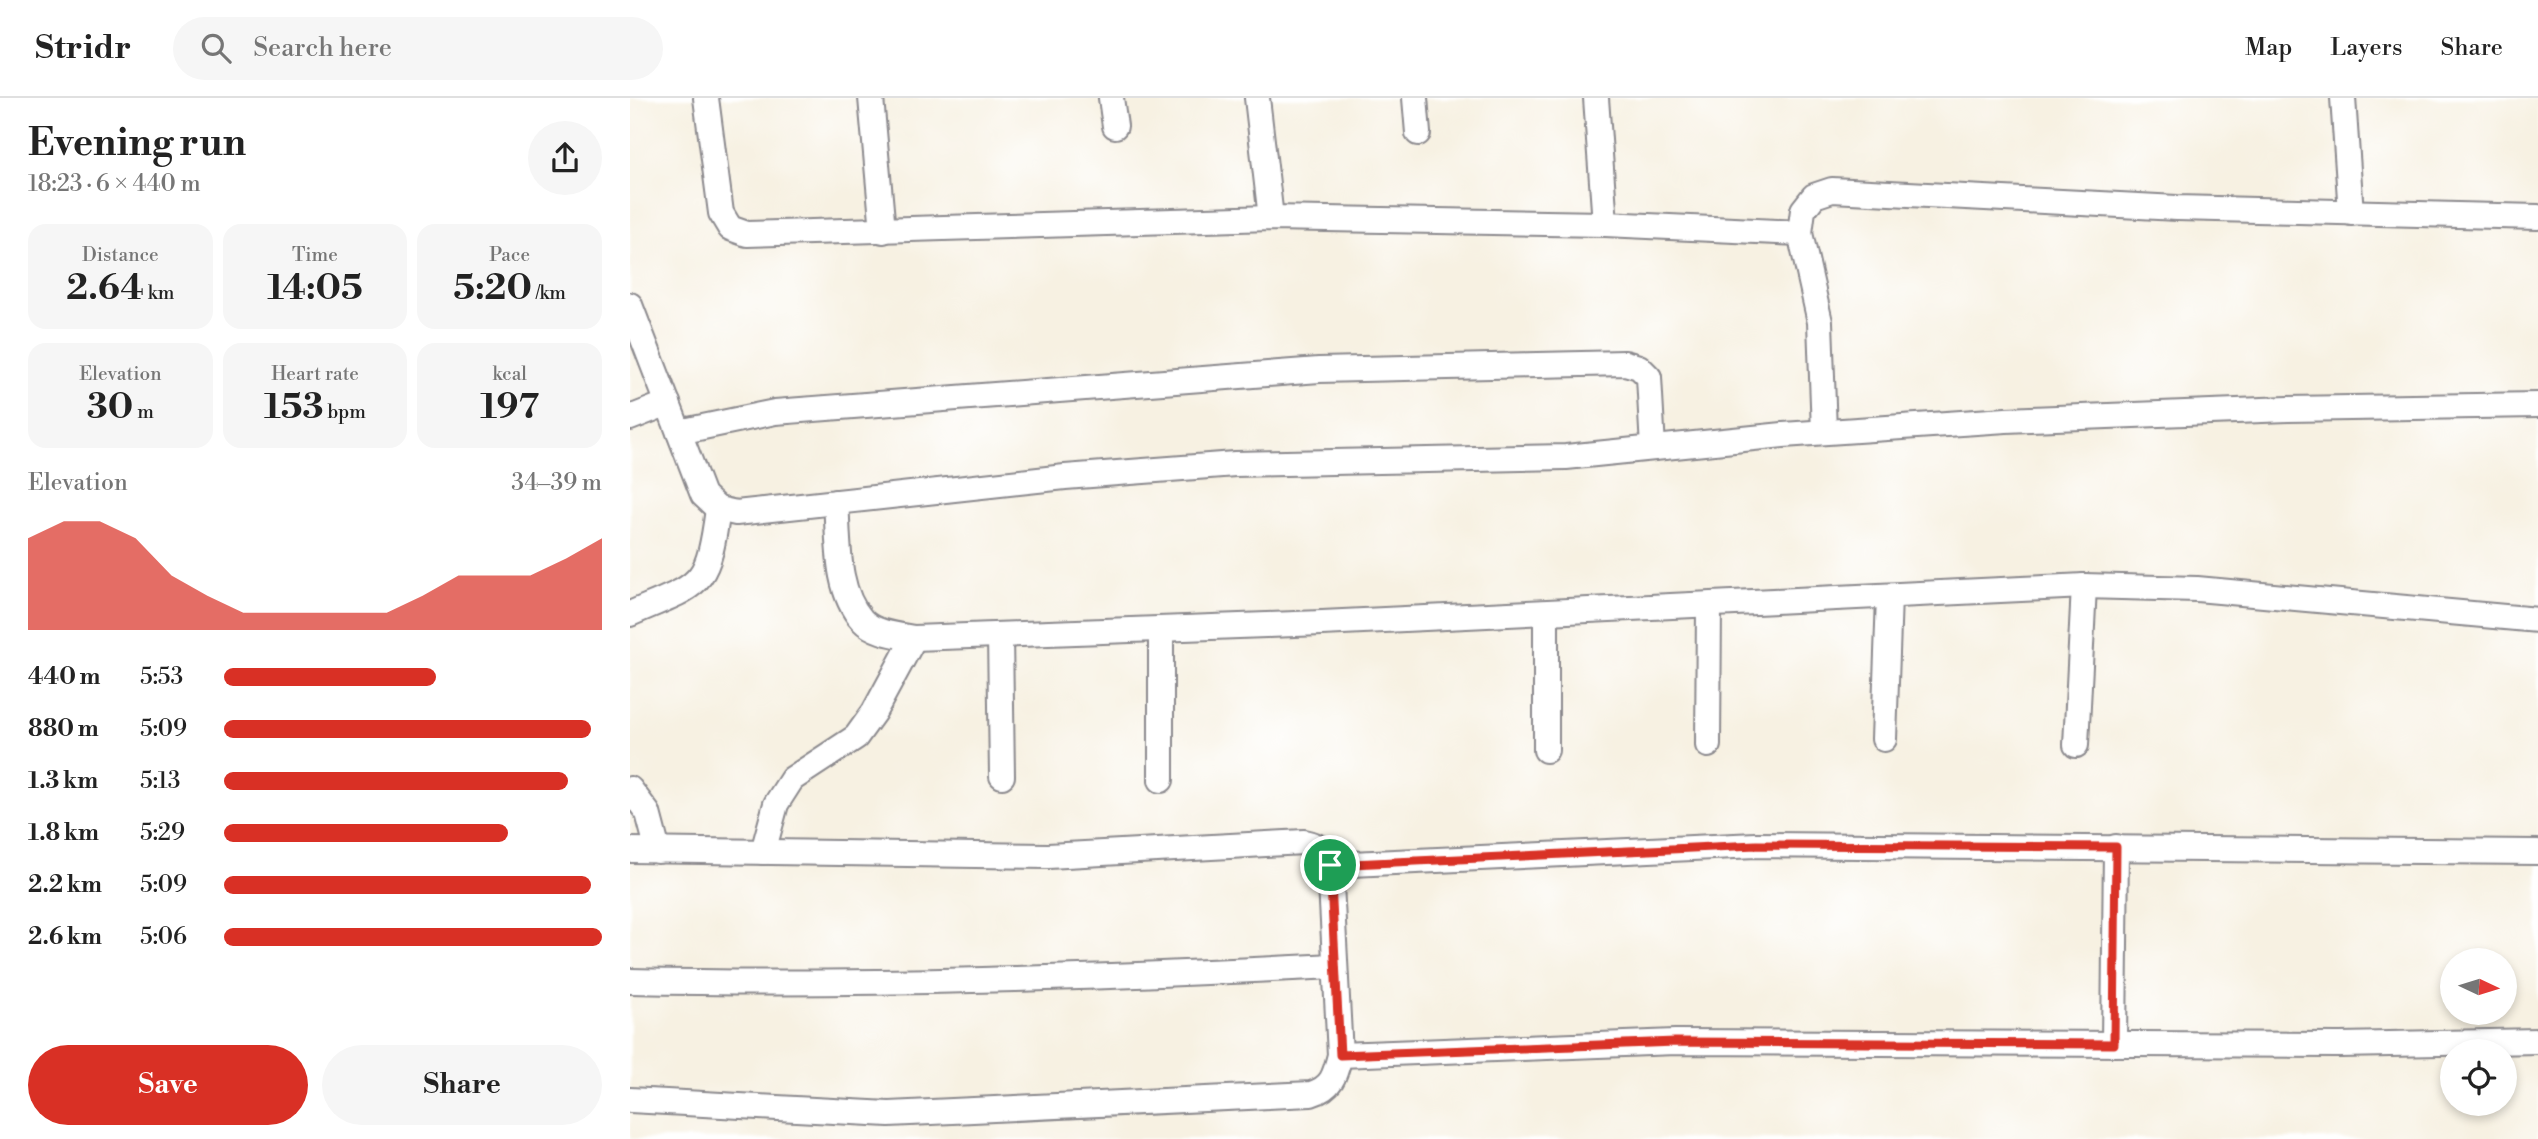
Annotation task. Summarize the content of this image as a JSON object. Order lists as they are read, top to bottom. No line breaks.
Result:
{"north":"right","page":{"header":"Stridr","search":"Search here","nav":["Map","Layers","Share"],"heading":["Evening run","18:23 · 6 × 440 m"],"stats":[["Distance","2.64 km"],["Time","14:05"],["Pace","5:20 /km"],["Elevation","30 m"],["Heart rate","153 bpm"],["kcal","197"]],"chart":["Elevation","34–39 m"],"list":[{"name":"440 m","note":"5:53"},{"name":"880 m","note":"5:09"},{"name":"1.3 km","note":"5:13"},{"name":"1.8 km","note":"5:29"},{"name":"2.2 km","note":"5:09"},{"name":"2.6 km","note":"5:06"}],"buttons":["Save","Share"]}}
